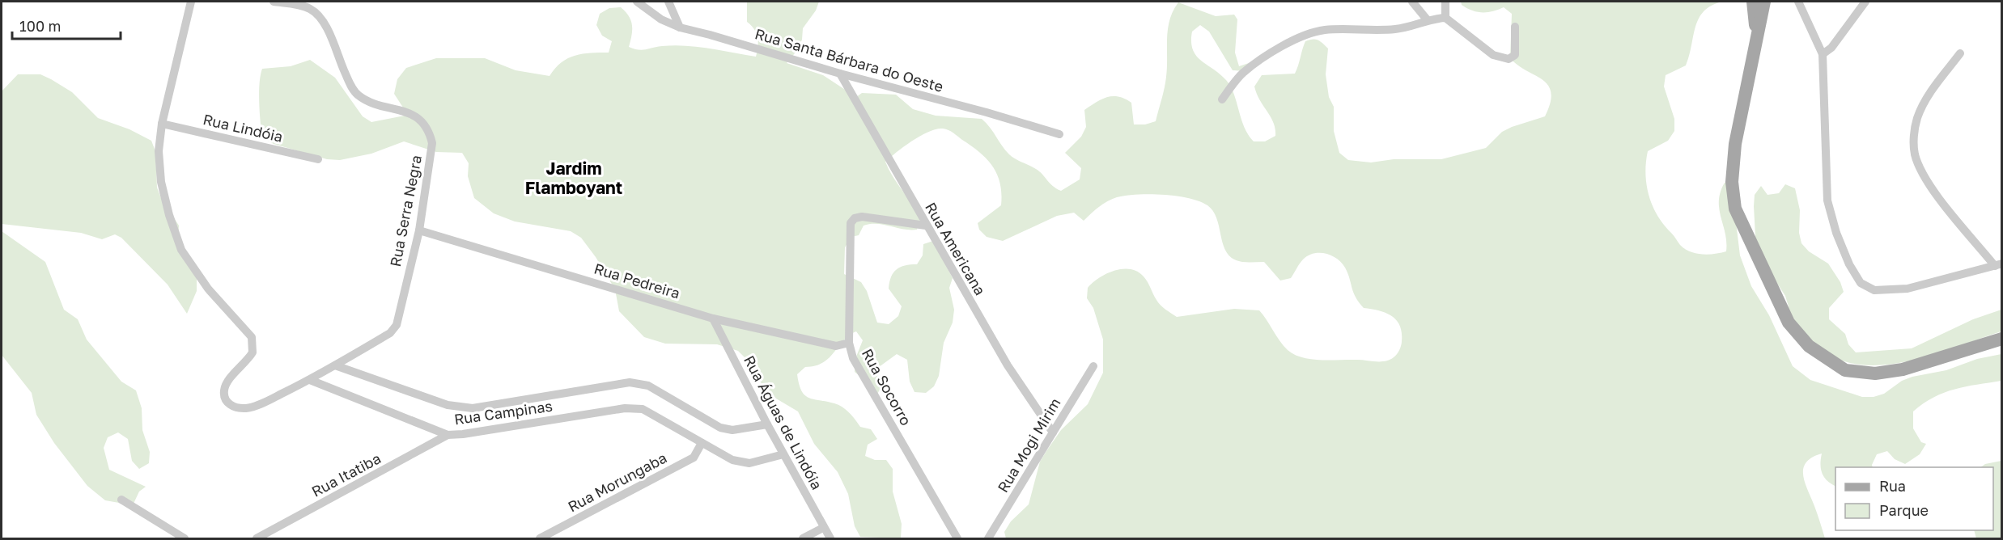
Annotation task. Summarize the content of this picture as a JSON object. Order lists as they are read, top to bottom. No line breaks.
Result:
{"streets":{"street":["Rua Santa Bárbara do Oeste","Rua Lindóia","Rua Serra Negra","Rua Americana","Rua Pedreira","Rua Socorro","Rua Campinas","Rua Águas de Lindóia","Rua Mogi Mirim","Rua Itatiba","Rua Morungaba"]},"crossings":[["Rua Santa Bárbara do Oeste","Rua Americana"],["Rua Serra Negra","Rua Pedreira"],["Rua Serra Negra","Rua Campinas"],["Rua Americana","Rua Socorro"],["Rua Americana","Rua Mogi Mirim"],["Rua Pedreira","Rua Socorro"],["Rua Pedreira","Rua Águas de Lindóia"],["Rua Campinas","Rua Águas de Lindóia"],["Rua Campinas","Rua Itatiba"],["Rua Campinas","Rua Morungaba"]],"districts":["Jardim Flamboyant"],"legend":["Rua","Parque"],"scale_bar":"100 m"}
